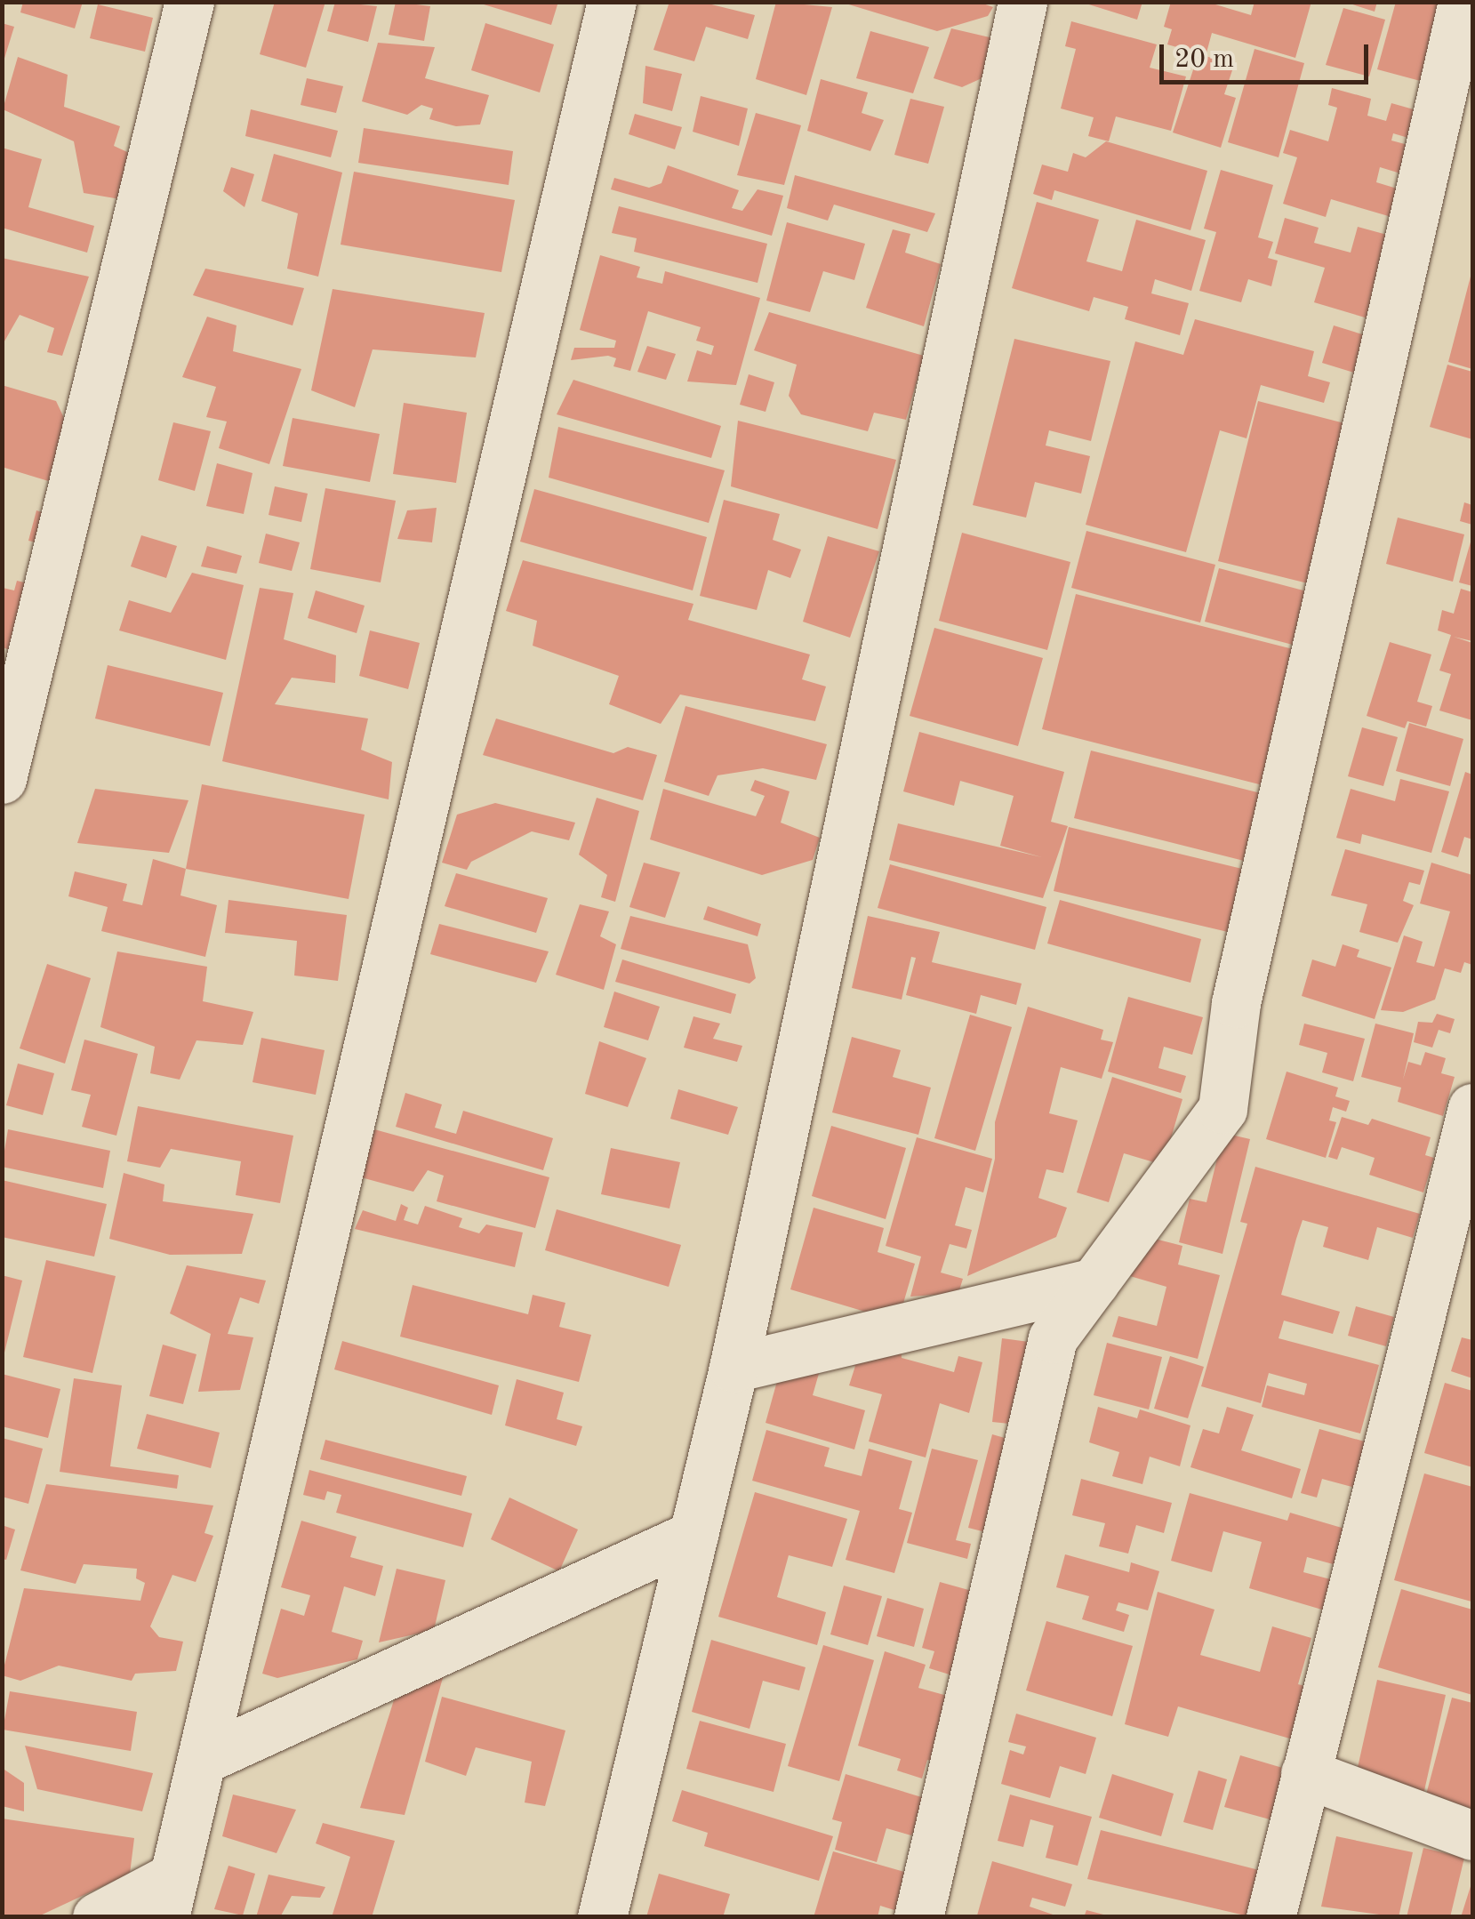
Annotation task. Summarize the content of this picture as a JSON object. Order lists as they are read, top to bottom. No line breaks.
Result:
{"scale_bar":"20 m"}
